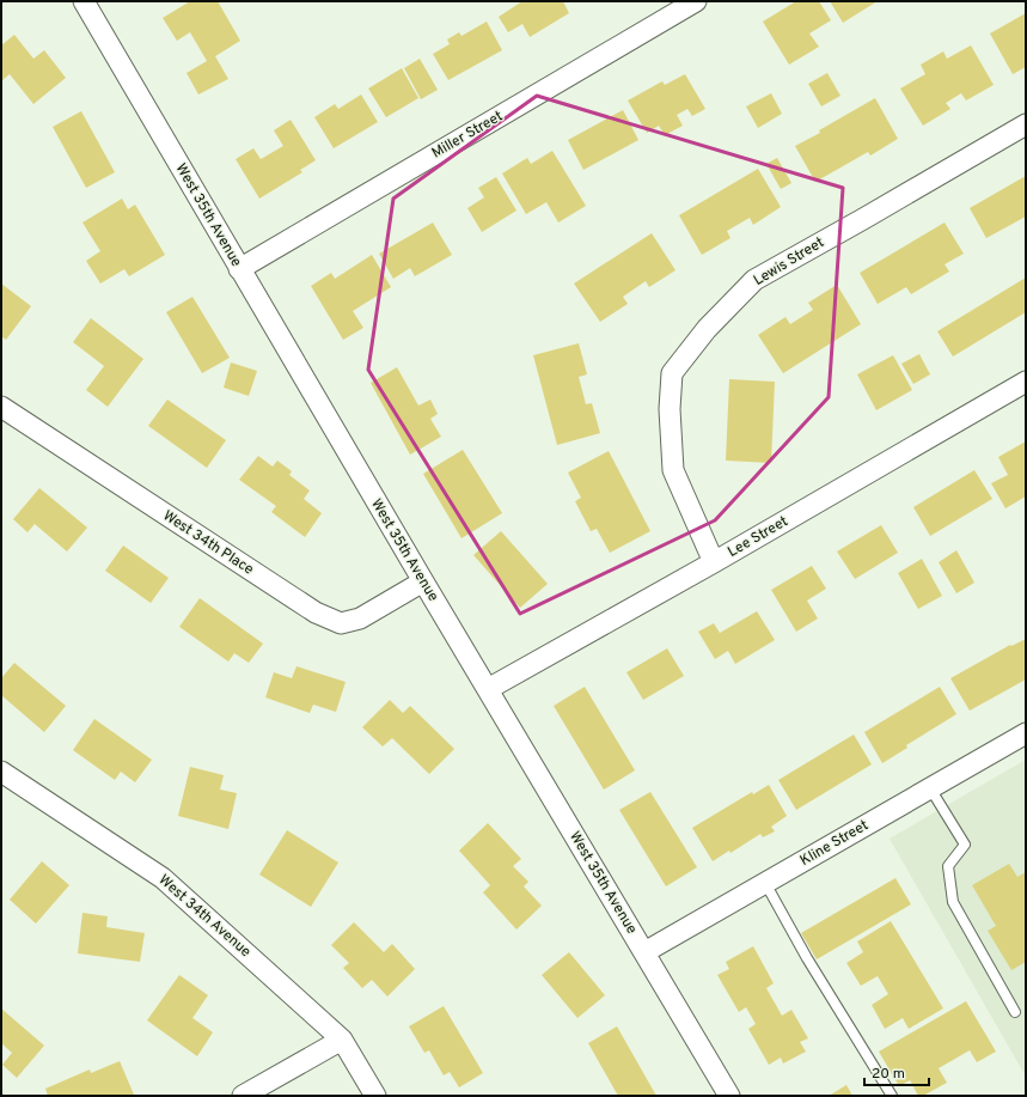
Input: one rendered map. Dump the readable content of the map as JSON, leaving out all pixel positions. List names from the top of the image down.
{
  "streets": {
    "street": [
      "Miller Street",
      "West 35th Avenue",
      "Lewis Street",
      "Lee Street",
      "West 34th Place",
      "Kline Street",
      "West 34th Avenue"
    ]
  },
  "crossings": [
    ["Miller Street", "West 35th Avenue"],
    ["West 35th Avenue", "Lee Street"],
    ["West 35th Avenue", "West 34th Place"],
    ["West 35th Avenue", "Kline Street"],
    ["Lewis Street", "Lee Street"]
  ],
  "scale_bar": "20 m"
}
